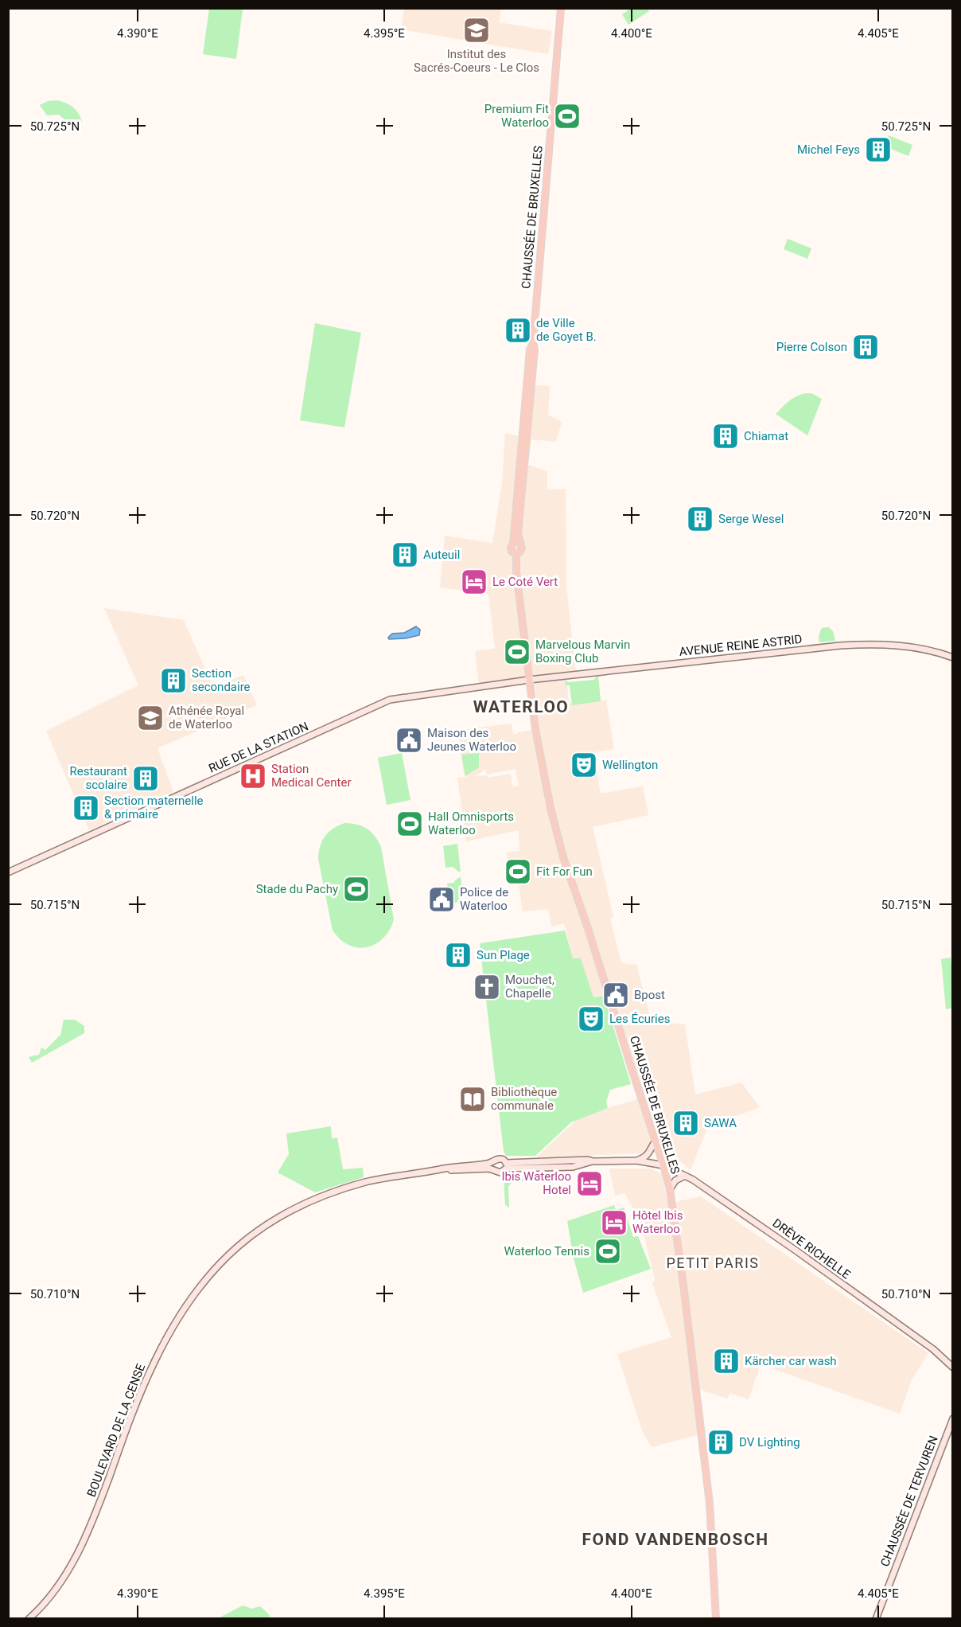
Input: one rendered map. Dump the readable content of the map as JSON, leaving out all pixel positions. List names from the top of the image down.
{
  "streets": {
    "main road": [
      "CHAUSSÉE DE BRUXELLES",
      "AVENUE REINE ASTRID",
      "RUE DE LA STATION",
      "DRÈVE RICHELLE",
      "BOULEVARD DE LA CENSE",
      "CHAUSSÉE DE TERVUREN"
    ]
  },
  "crossings": [
    ["CHAUSSÉE DE BRUXELLES", "AVENUE REINE ASTRID"],
    ["CHAUSSÉE DE BRUXELLES", "RUE DE LA STATION"],
    ["CHAUSSÉE DE BRUXELLES", "DRÈVE RICHELLE"],
    ["AVENUE REINE ASTRID", "RUE DE LA STATION"],
    ["DRÈVE RICHELLE", "BOULEVARD DE LA CENSE"]
  ],
  "districts": ["WATERLOO", "PETIT PARIS", "FOND VANDENBOSCH"],
  "places": {
    "school or university": ["Institut des Sacrés-Coeurs - Le Clos", "Athénée Royal de Waterloo"],
    "sports": [
      "Premium Fit Waterloo",
      "Marvelous Marvin Boxing Club",
      "Hall Omnisports Waterloo",
      "Fit For Fun",
      "Stade du Pachy",
      "Waterloo Tennis"
    ],
    "building": [
      "Michel Feys",
      "de Ville de Goyet B.",
      "Pierre Colson",
      "Chiamat",
      "Serge Wesel",
      "Auteuil",
      "Section secondaire",
      "Restaurant scolaire",
      "Section maternelle & primaire",
      "Sun Plage",
      "SAWA",
      "Kärcher car wash",
      "DV Lighting"
    ],
    "hotel": ["Le Coté Vert", "Ibis Waterloo Hotel", "Hôtel Ibis Waterloo"],
    "public building": ["Maison des Jeunes Waterloo", "Police de Waterloo", "Bpost"],
    "theatre": ["Wellington", "Les Écuries"],
    "hospital": ["Station Medical Center"],
    "church": ["Mouchet, Chapelle"],
    "library": ["Bibliothèque communale"]
  },
  "coordinates": [
    "4.390°E",
    "4.395°E",
    "4.400°E",
    "4.405°E",
    "50.725°N",
    "50.720°N",
    "50.715°N",
    "50.710°N"
  ]
}
